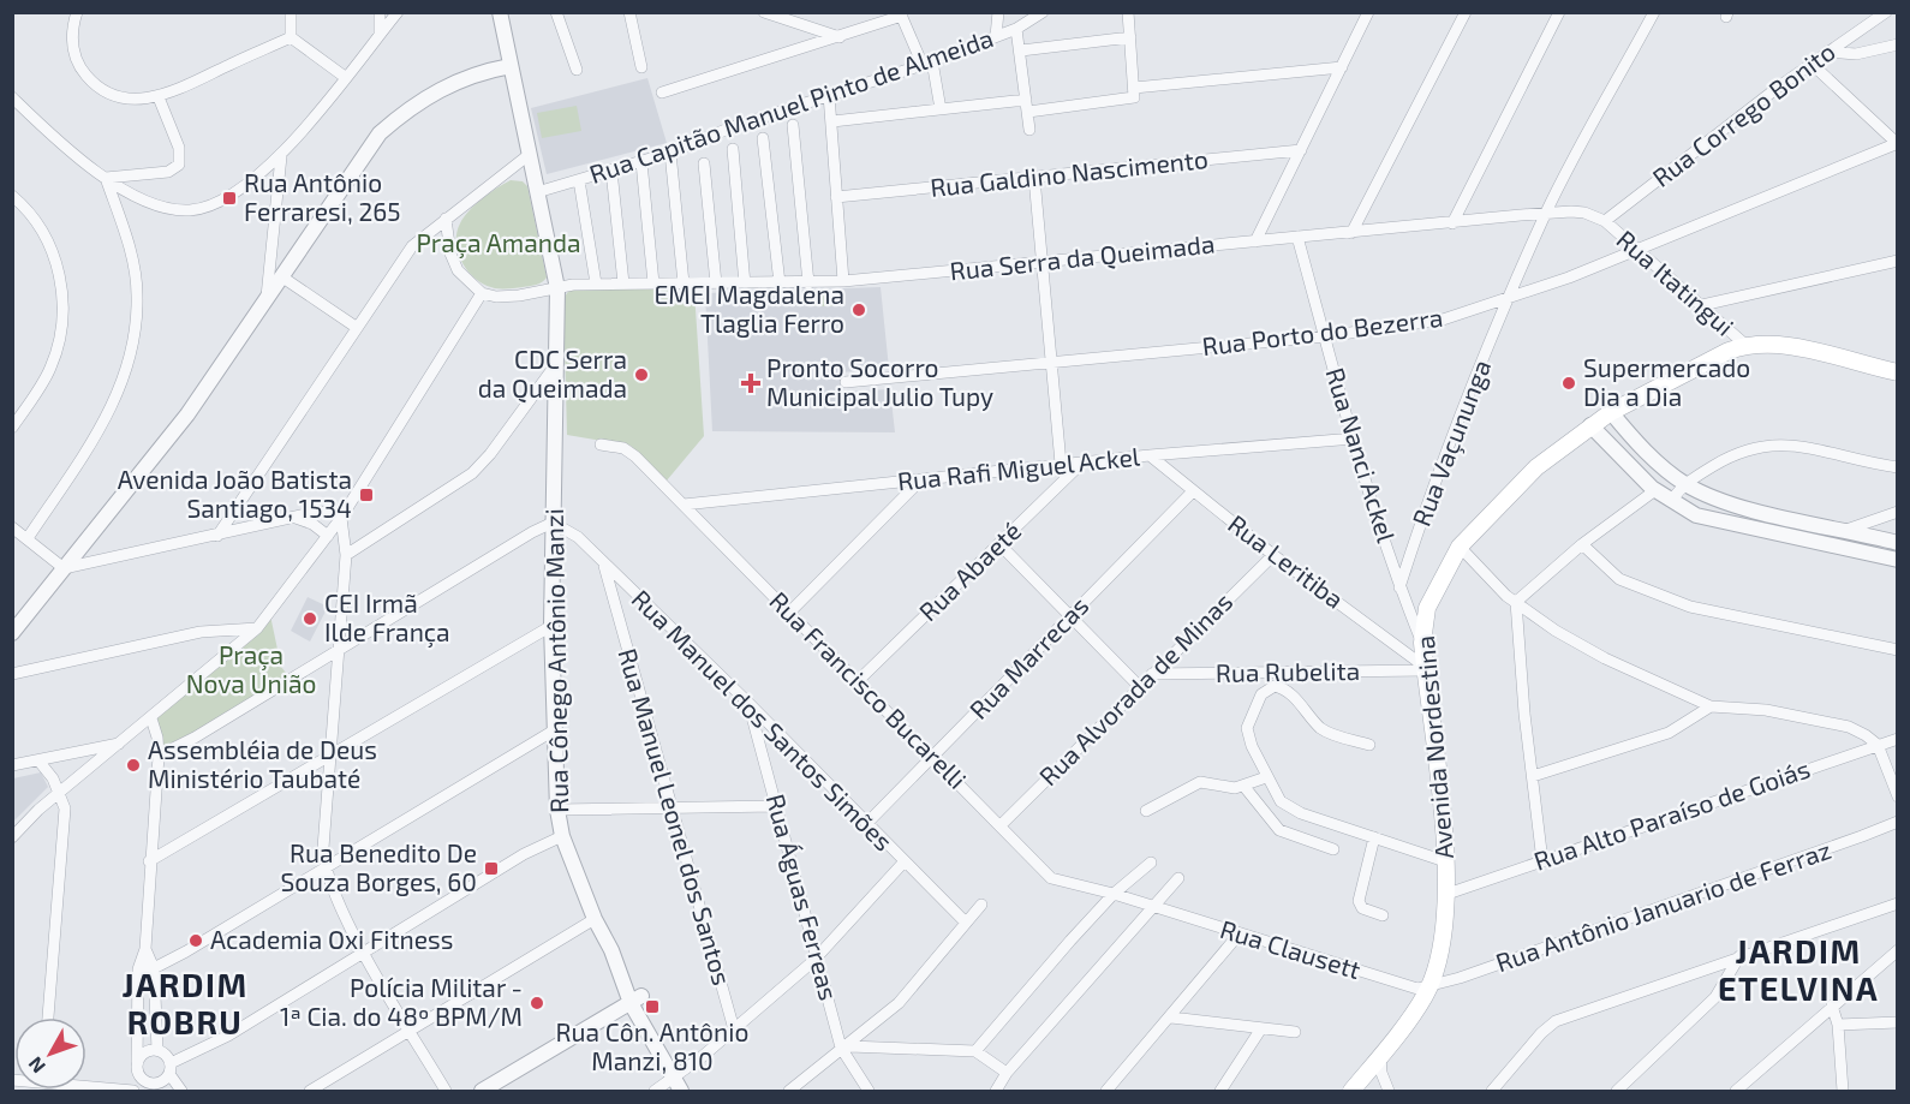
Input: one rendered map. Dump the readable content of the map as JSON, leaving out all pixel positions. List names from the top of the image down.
{
  "streets": {
    "main road": ["Avenida Nordestina"],
    "street": [
      "Rua Capitão Manuel Pinto de Almeida",
      "Rua Corrego Bonito",
      "Rua Galdino Nascimento",
      "Rua Serra da Queimada",
      "Rua Itatingui",
      "Rua Porto do Bezerra",
      "Rua Vaçununga",
      "Rua Nanci Ackel",
      "Rua Rafi Miguel Ackel",
      "Rua Leritiba",
      "Rua Abaeté",
      "Rua Marrecas",
      "Rua Cônego Antônio Manzi",
      "Rua Rubelita",
      "Rua Alvorada de Minas",
      "Rua Francisco Bucarelli",
      "Rua Manuel dos Santos Simões",
      "Rua Alto Paraíso de Goiás",
      "Rua Manuel Leonel dos Santos",
      "Rua Águas Ferreas",
      "Rua Antônio Januario de Ferraz",
      "Rua Clausett"
    ]
  },
  "crossings": [
    ["Rua Capitão Manuel Pinto de Almeida", "Rua Cônego Antônio Manzi"],
    ["Rua Corrego Bonito", "Rua Serra da Queimada"],
    ["Rua Corrego Bonito", "Rua Itatingui"],
    ["Rua Serra da Queimada", "Rua Itatingui"],
    ["Rua Serra da Queimada", "Rua Vaçununga"],
    ["Rua Serra da Queimada", "Rua Nanci Ackel"],
    ["Rua Serra da Queimada", "Rua Cônego Antônio Manzi"],
    ["Rua Itatingui", "Rua Porto do Bezerra"],
    ["Rua Itatingui", "Avenida Nordestina"],
    ["Rua Porto do Bezerra", "Rua Vaçununga"],
    ["Rua Porto do Bezerra", "Rua Nanci Ackel"],
    ["Rua Vaçununga", "Rua Nanci Ackel"],
    ["Rua Nanci Ackel", "Rua Rafi Miguel Ackel"],
    ["Rua Nanci Ackel", "Avenida Nordestina"],
    ["Rua Rafi Miguel Ackel", "Rua Leritiba"],
    ["Rua Rafi Miguel Ackel", "Rua Abaeté"],
    ["Rua Rafi Miguel Ackel", "Rua Francisco Bucarelli"],
    ["Rua Leritiba", "Rua Marrecas"],
    ["Rua Leritiba", "Rua Rubelita"],
    ["Rua Leritiba", "Rua Alvorada de Minas"],
    ["Rua Leritiba", "Avenida Nordestina"],
    ["Rua Abaeté", "Rua Francisco Bucarelli"],
    ["Rua Marrecas", "Rua Francisco Bucarelli"],
    ["Rua Marrecas", "Rua Manuel dos Santos Simões"],
    ["Rua Cônego Antônio Manzi", "Rua Manuel dos Santos Simões"],
    ["Rua Rubelita", "Rua Alvorada de Minas"],
    ["Rua Rubelita", "Avenida Nordestina"],
    ["Rua Alvorada de Minas", "Rua Francisco Bucarelli"],
    ["Rua Francisco Bucarelli", "Rua Clausett"],
    ["Rua Manuel dos Santos Simões", "Rua Manuel Leonel dos Santos"],
    ["Rua Manuel dos Santos Simões", "Rua Águas Ferreas"],
    ["Avenida Nordestina", "Rua Alto Paraíso de Goiás"],
    ["Avenida Nordestina", "Rua Antônio Januario de Ferraz"],
    ["Avenida Nordestina", "Rua Clausett"],
    ["Rua Antônio Januario de Ferraz", "Rua Clausett"]
  ],
  "districts": ["JARDIM ETELVINA", "JARDIM ROBRU"],
  "parks": ["Praça Amanda", "Praça Nova União"],
  "places": {
    "transit": [
      "Rua Antônio Ferraresi, 265",
      "Avenida João Batista Santiago, 1534",
      "Rua Benedito De Souza Borges, 60",
      "Rua Côn. Antônio Manzi, 810"
    ],
    "other": [
      "EMEI Magdalena Tlaglia Ferro",
      "CDC Serra da Queimada",
      "Supermercado Dia a Dia",
      "CEI Irmã Ilde França",
      "Assembléia de Deus Ministério Taubaté",
      "Academia Oxi Fitness",
      "Polícia Militar - 1ª Cia. do 48º BPM/M"
    ],
    "health": ["Pronto Socorro Municipal Julio Tupy"]
  },
  "north": "bottom left"
}
